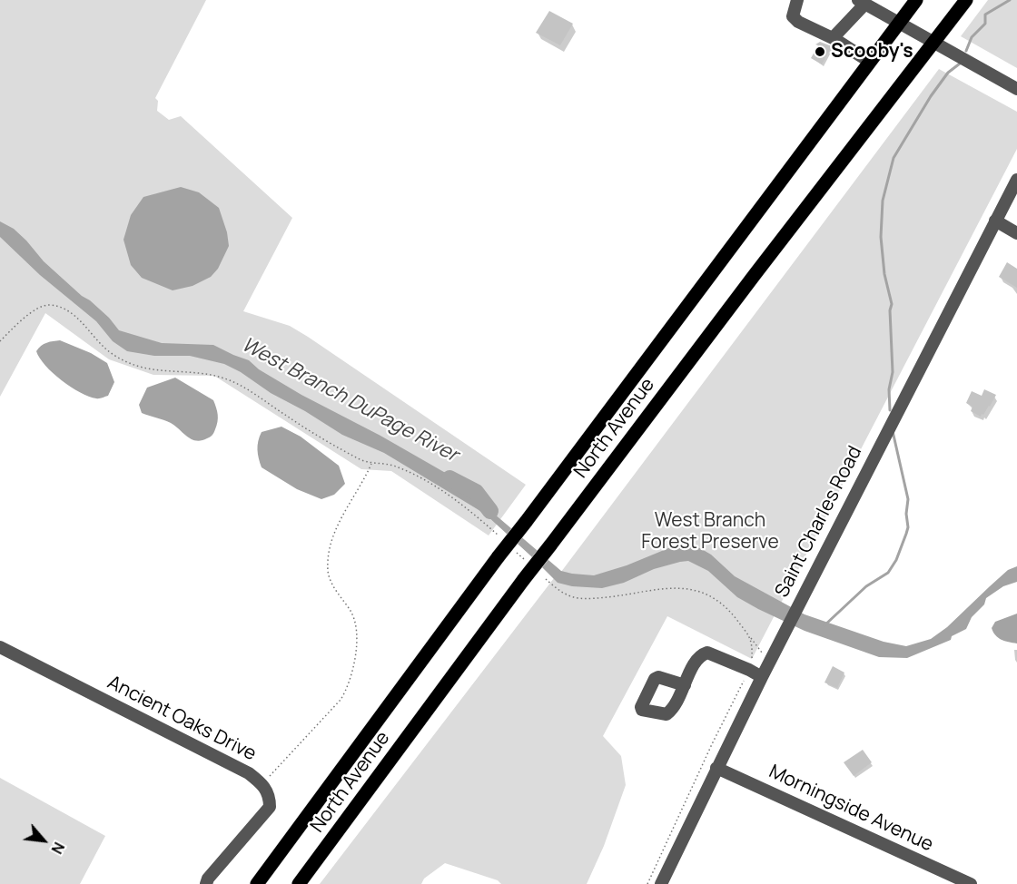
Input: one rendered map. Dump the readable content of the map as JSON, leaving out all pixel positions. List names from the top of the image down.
{
  "streets": {
    "main road": ["North Avenue"],
    "street": ["Saint Charles Road", "Ancient Oaks Drive", "Morningside Avenue"]
  },
  "crossings": [
    ["Saint Charles Road", "Morningside Avenue"]
  ],
  "water": ["West Branch DuPage River"],
  "parks": ["West Branch Forest Preserve"],
  "places": ["Scooby's"],
  "north": "bottom right"
}
